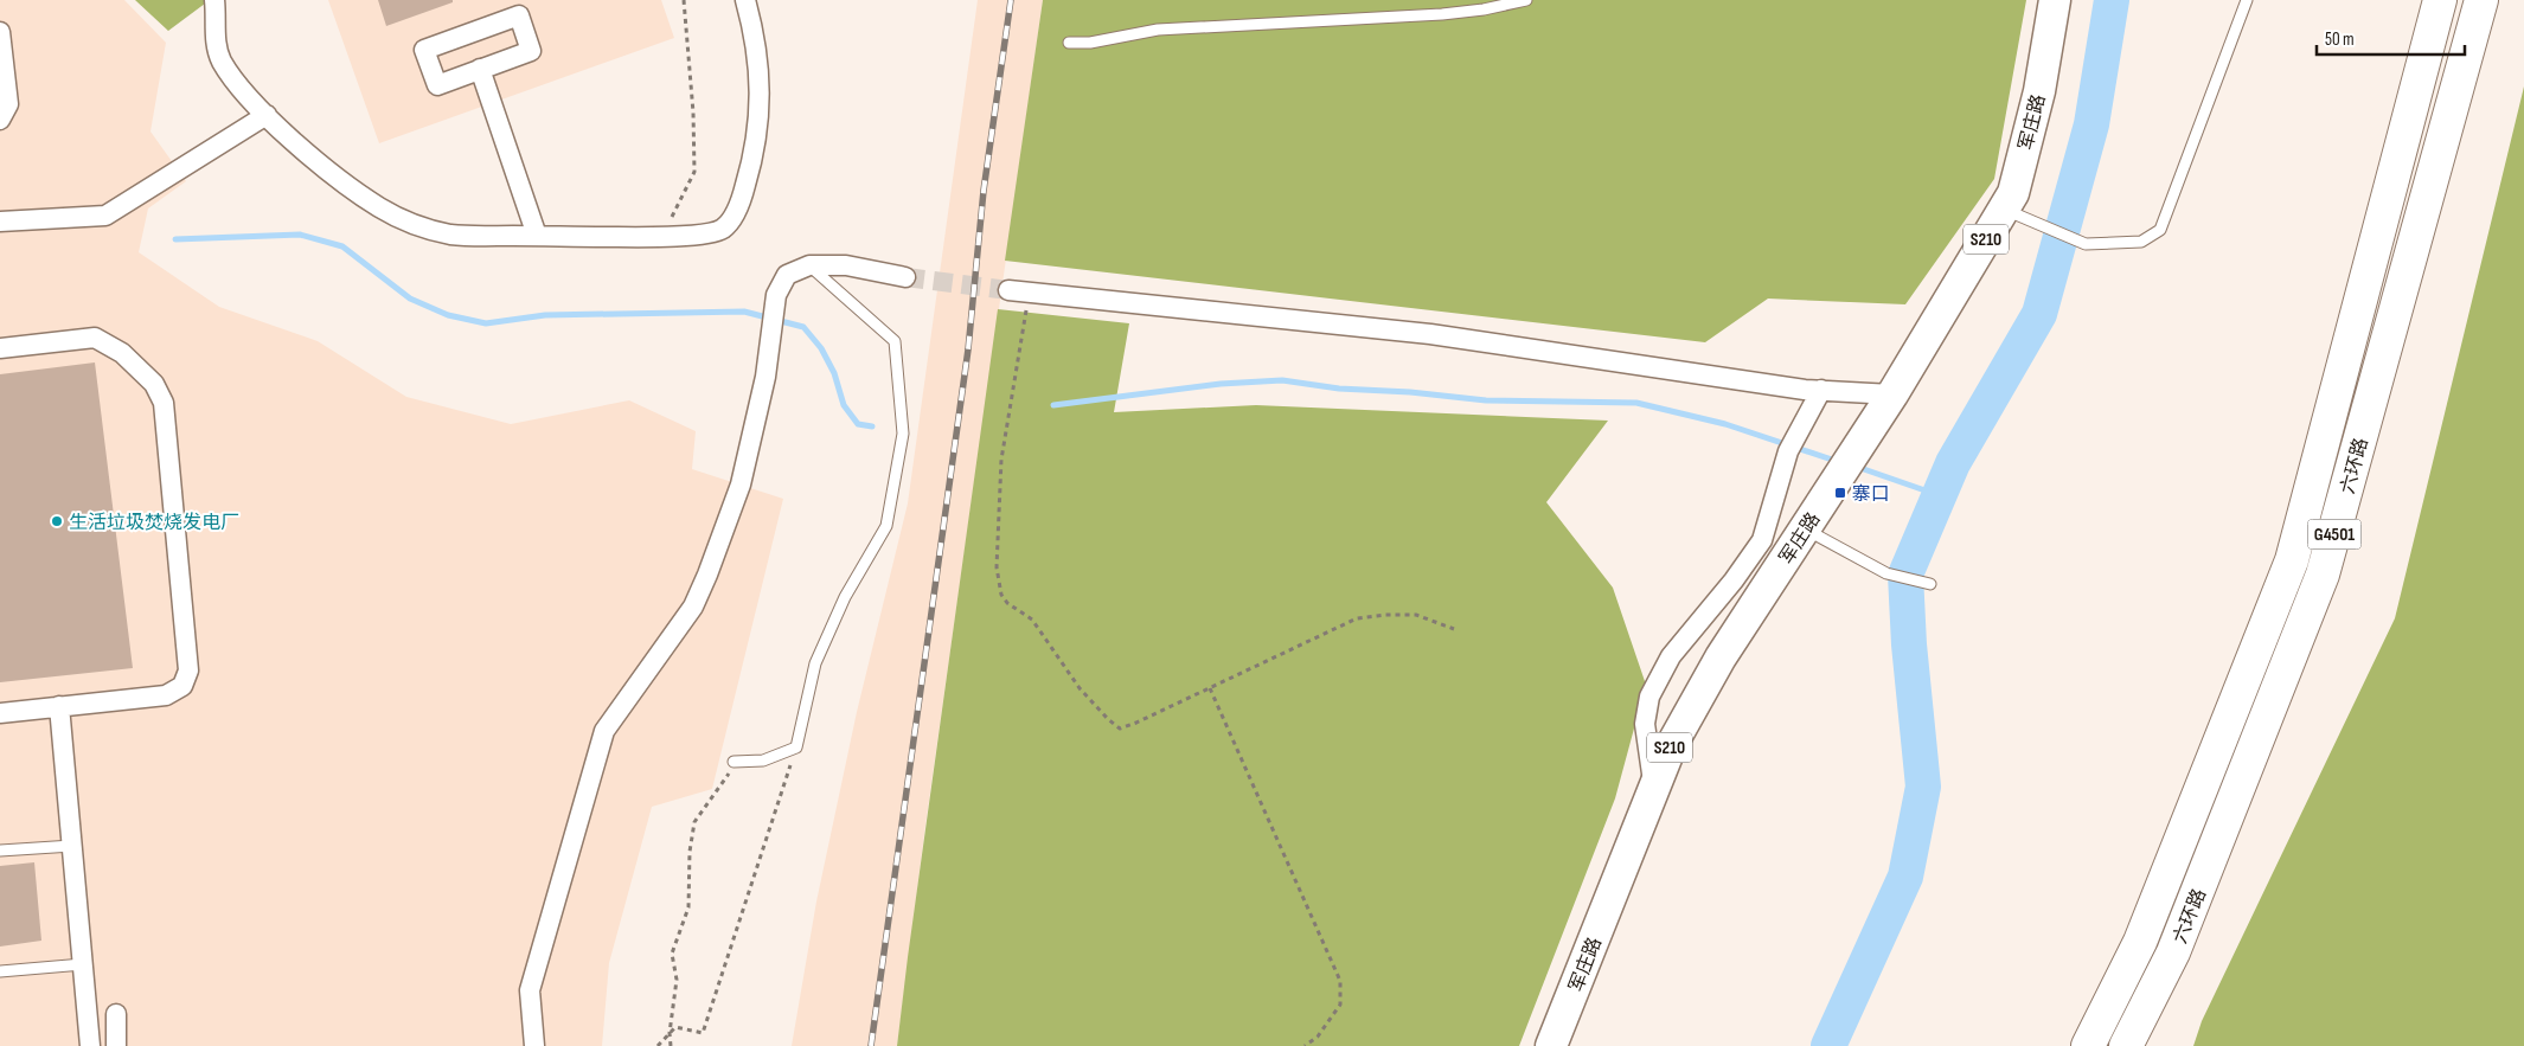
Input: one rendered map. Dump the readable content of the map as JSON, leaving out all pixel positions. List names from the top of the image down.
{
  "streets": {
    "highway": ["六环路", "G4501"],
    "main road": ["军庄路", "S210"]
  },
  "places": {
    "transit": ["寨口"],
    "other": ["生活垃圾焚烧发电厂"]
  },
  "scale_bar": "50 m"
}
